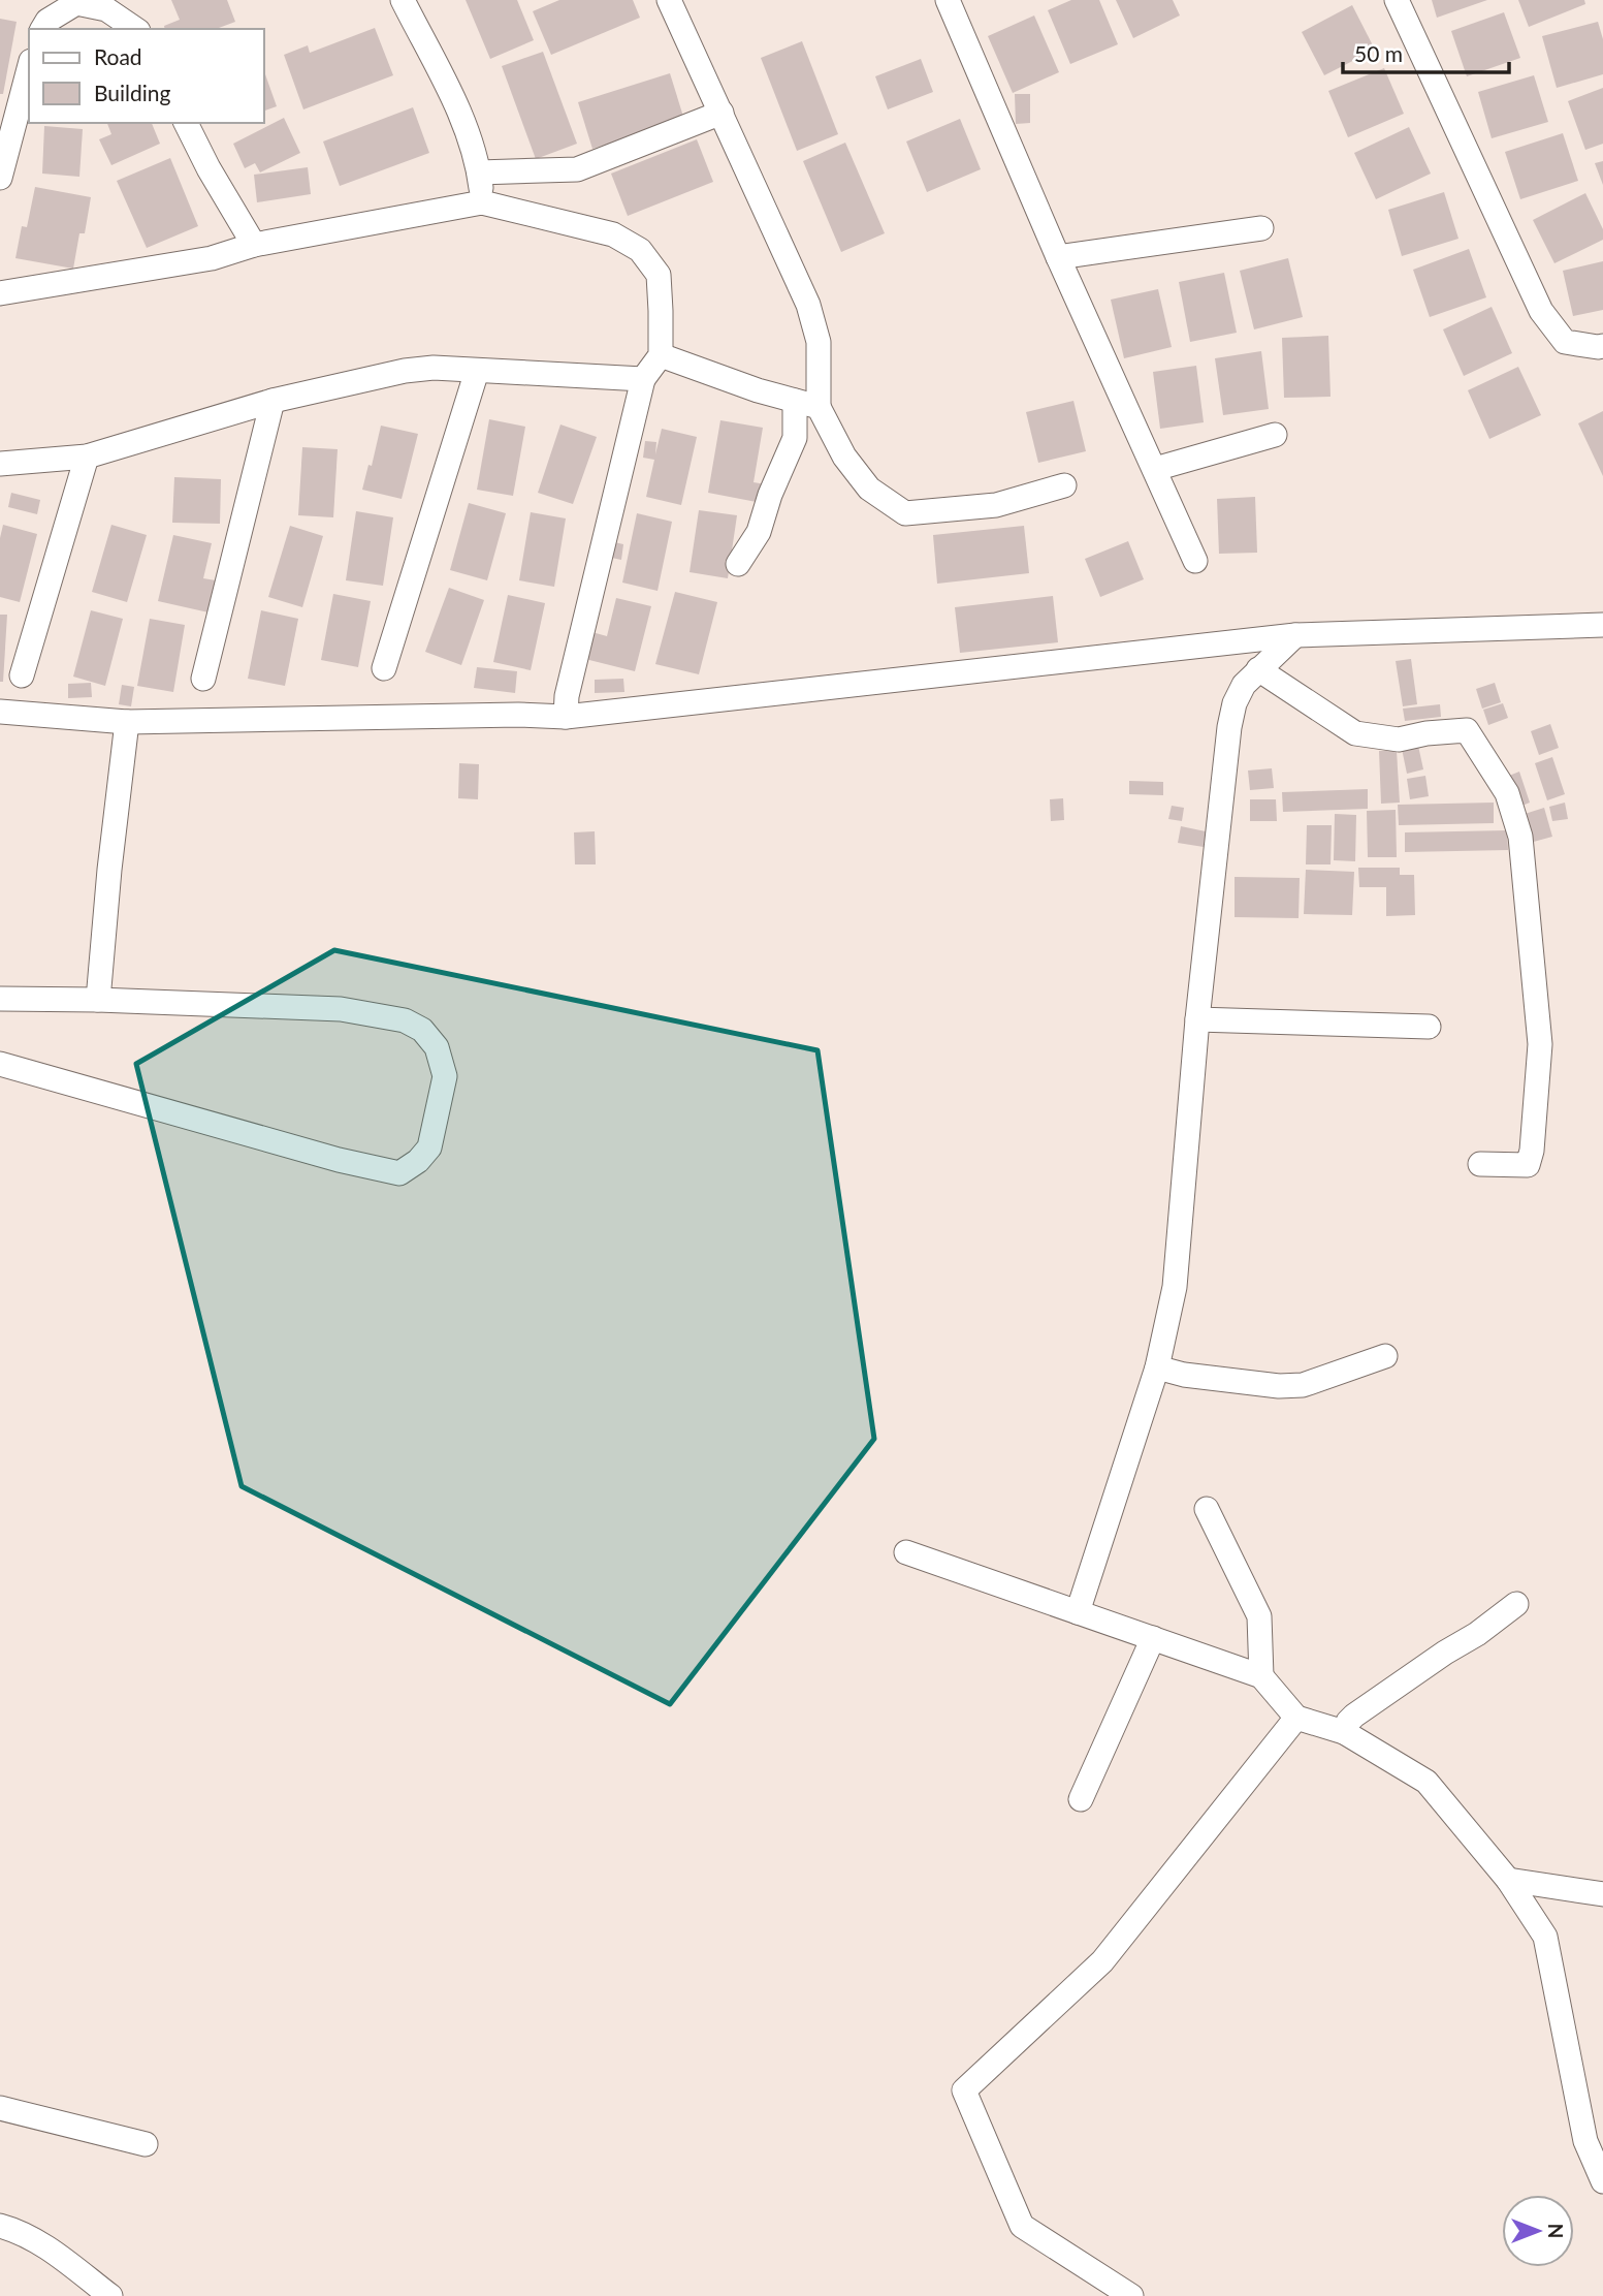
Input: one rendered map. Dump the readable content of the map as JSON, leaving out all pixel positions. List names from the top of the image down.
{
  "legend": ["Road", "Building"],
  "scale_bar": "50 m",
  "north": "right"
}
